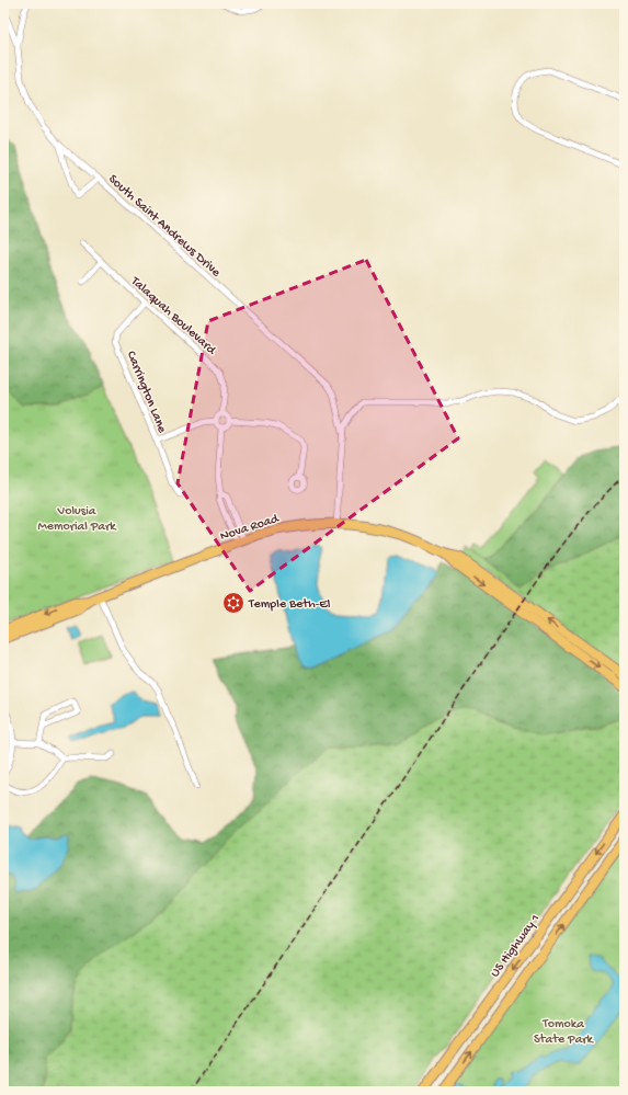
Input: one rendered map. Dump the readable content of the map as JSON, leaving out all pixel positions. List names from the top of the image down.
{
  "streets": {
    "main road": ["Nova Road", "US Highway 1"],
    "street": ["South Saint Andrews Drive", "Talaquah Boulevard", "Carrington Lane"]
  },
  "crossings": [
    ["Talaquah Boulevard", "Carrington Lane"]
  ],
  "parks": ["Volusia Memorial Park", "Tomoka State Park"],
  "places": {
    "synagogue": ["Temple Beth-El"]
  }
}
